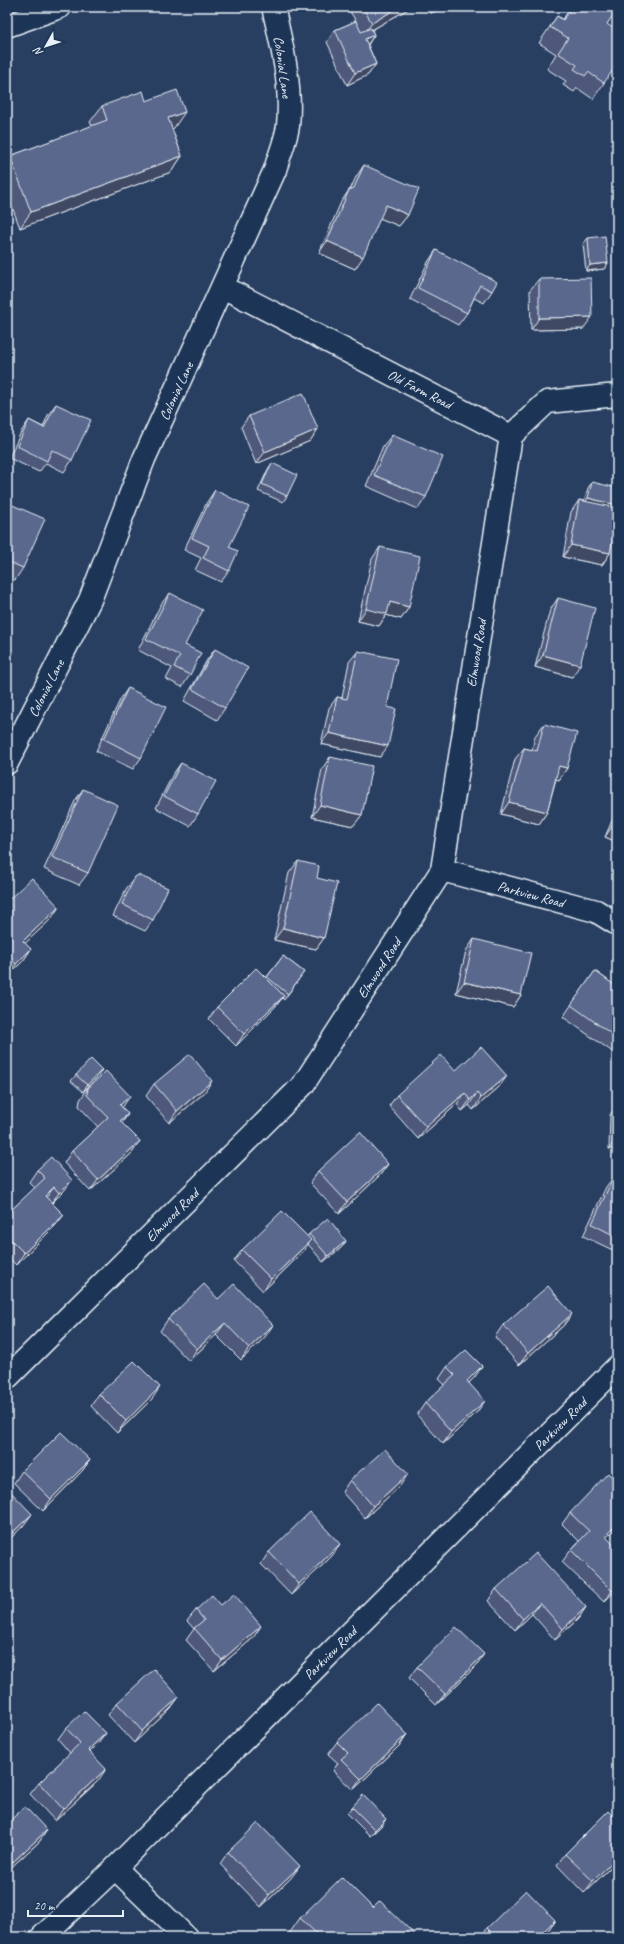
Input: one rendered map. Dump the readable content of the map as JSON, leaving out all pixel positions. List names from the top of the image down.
{
  "streets": {
    "street": [
      "Colonial Lane",
      "Old Farm Road",
      "Elmwood Road",
      "Parkview Road"
    ]
  },
  "crossings": [
    ["Colonial Lane", "Old Farm Road"],
    ["Old Farm Road", "Elmwood Road"],
    ["Elmwood Road", "Parkview Road"]
  ],
  "scale_bar": "20 m",
  "north": "bottom left"
}
